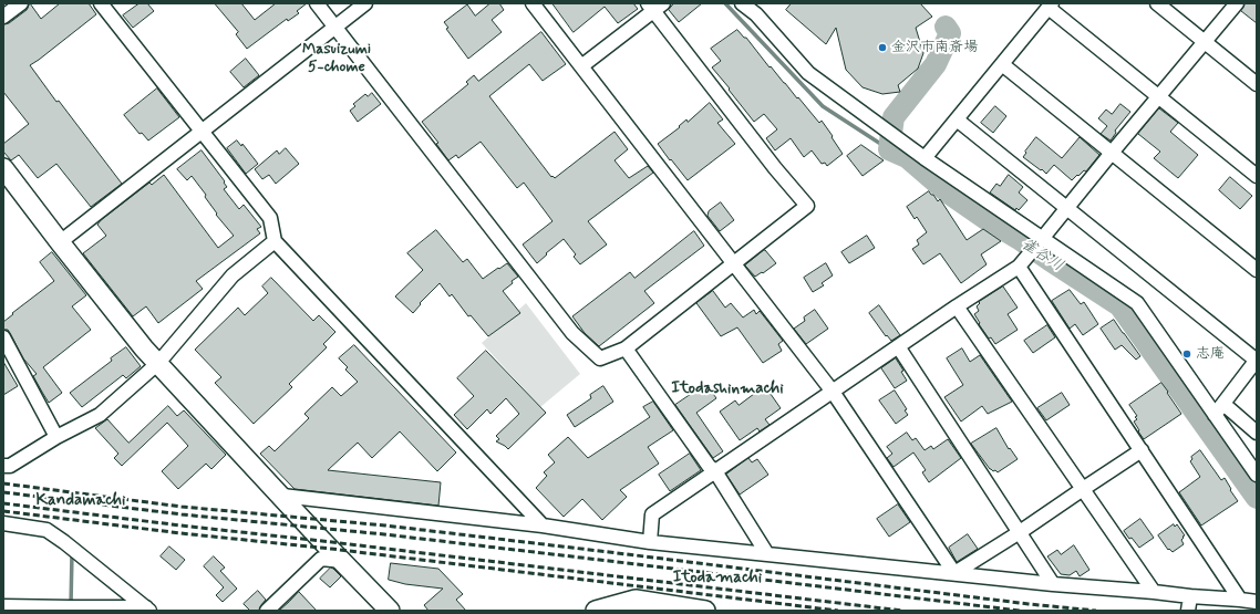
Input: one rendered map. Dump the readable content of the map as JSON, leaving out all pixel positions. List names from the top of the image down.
{
  "districts": [
    "Masuizumi 5-chome",
    "Itodashinmachi",
    "Kandamachi",
    "Itodamachi"
  ],
  "water": ["雀谷川"],
  "places": ["金沢市南斎場", "志庵"]
}
